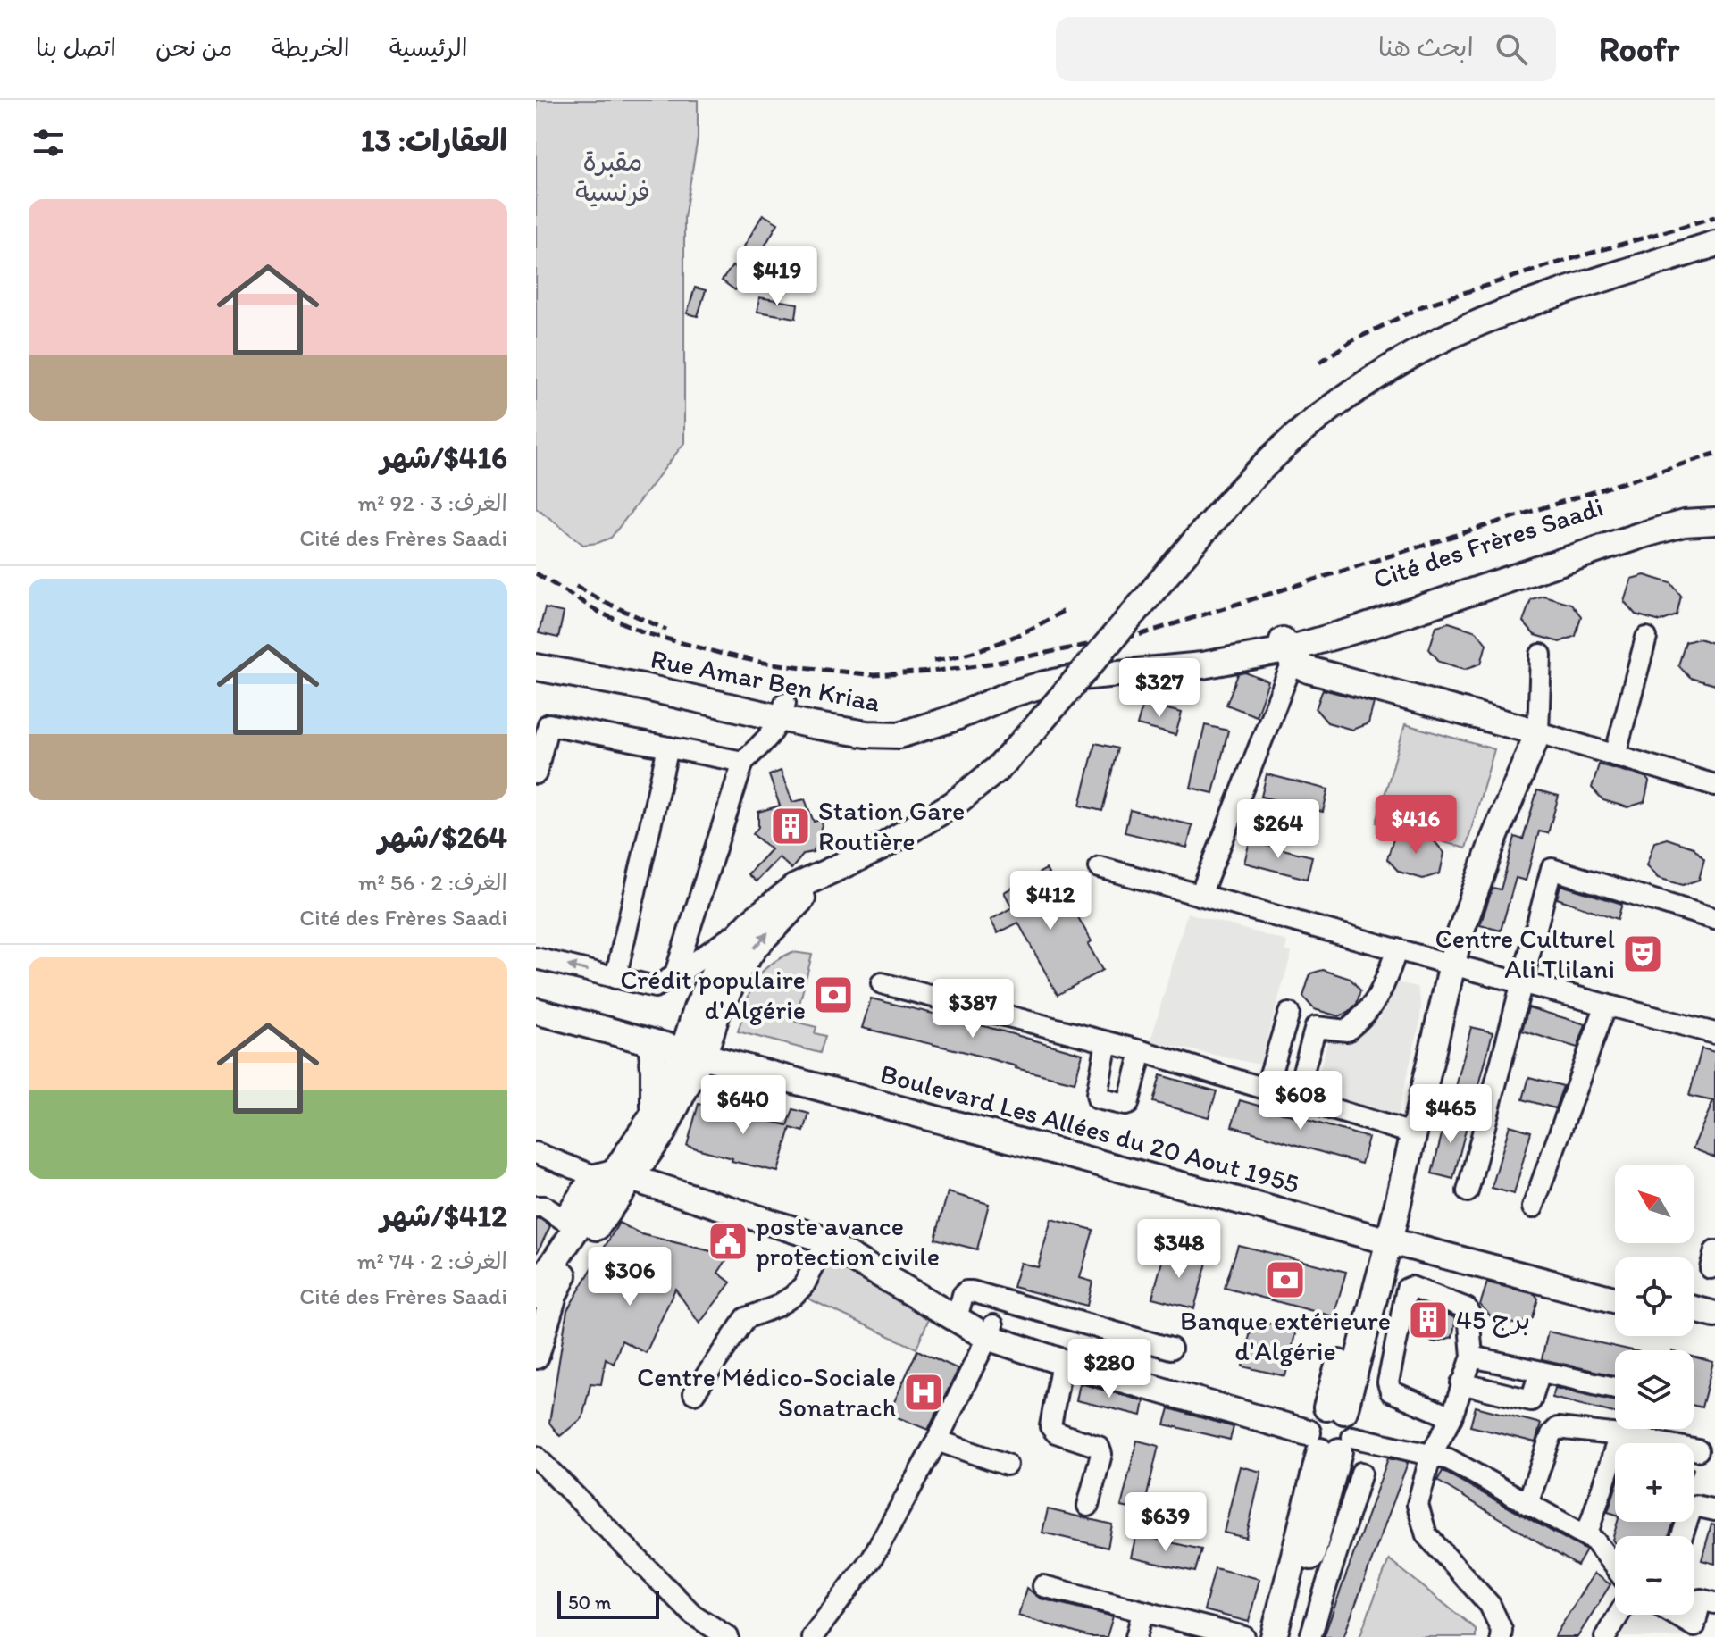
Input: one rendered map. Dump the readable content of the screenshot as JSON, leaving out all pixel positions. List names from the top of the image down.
{
  "streets": {
    "main road": ["Cité des Frères Saadi", "Rue Amar Ben Kriaa", "Boulevard Les Allées du 20 Aout 1955"]
  },
  "crossings": [
    ["Cité des Frères Saadi", "Rue Amar Ben Kriaa"]
  ],
  "parks": ["مقبرة فرنسية"],
  "places": {
    "building": ["Station Gare Routière", "برج 45"],
    "theatre": ["Centre Culturel Ali Tlilani"],
    "bank": ["Crédit populaire d'Algérie", "Banque extérieure d'Algérie"],
    "public building": ["poste avance protection civile"],
    "hospital": ["Centre Médico-Sociale Sonatrach"]
  },
  "scale_bar": "50 m",
  "north": "top left",
  "page": {
    "header": "Roofr",
    "search": "ابحث هنا",
    "nav": [
      "الرئيسية",
      "الخريطة",
      "من نحن",
      "اتصل بنا"
    ],
    "heading": "العقارات: 13",
    "list": [
      {
        "name": "$416/شهر",
        "note": "الغرف: 3 · 92 m² · Cité des Frères Saadi"
      },
      {
        "name": "$264/شهر",
        "note": "الغرف: 2 · 56 m² · Cité des Frères Saadi"
      },
      {
        "name": "$412/شهر",
        "note": "الغرف: 2 · 74 m² · Cité des Frères Saadi"
      }
    ],
    "price": [
      "$419",
      "$327",
      "$416",
      "$264",
      "$412",
      "$387",
      "$608",
      "$640",
      "$465",
      "$348",
      "$306",
      "$280",
      "$639"
    ],
    "map_buttons": ["+", "−"],
    "scale": "50 m"
  }
}
